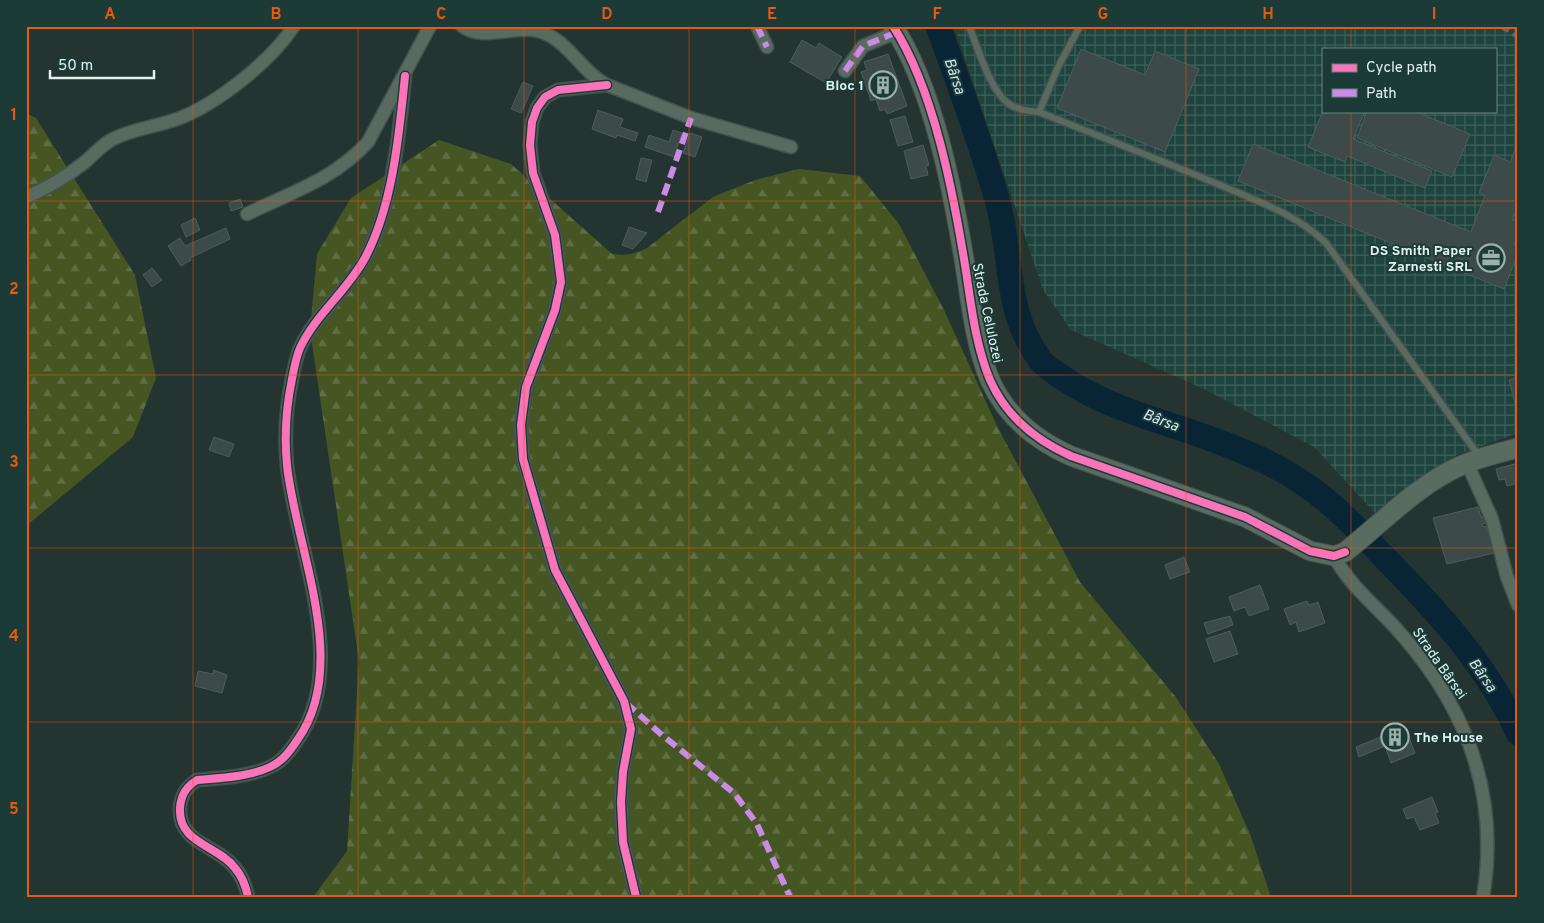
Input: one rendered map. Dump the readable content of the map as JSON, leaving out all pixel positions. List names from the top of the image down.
{
  "streets": {
    "street": ["Strada Celulozei", "Strada Bârsei"]
  },
  "crossings": [
    ["Strada Celulozei", "Strada Bârsei"]
  ],
  "water": ["Bârsa"],
  "places": {
    "building": ["Bloc 1", "The House"],
    "office": ["DS Smith Paper Zarnesti SRL"]
  },
  "legend": ["Cycle path", "Path"],
  "scale_bar": "50 m",
  "grid": {
    "columns": [
      "A",
      "B",
      "C",
      "D",
      "E",
      "F",
      "G",
      "H",
      "I"
    ],
    "rows": [
      "1",
      "2",
      "3",
      "4",
      "5"
    ]
  }
}
